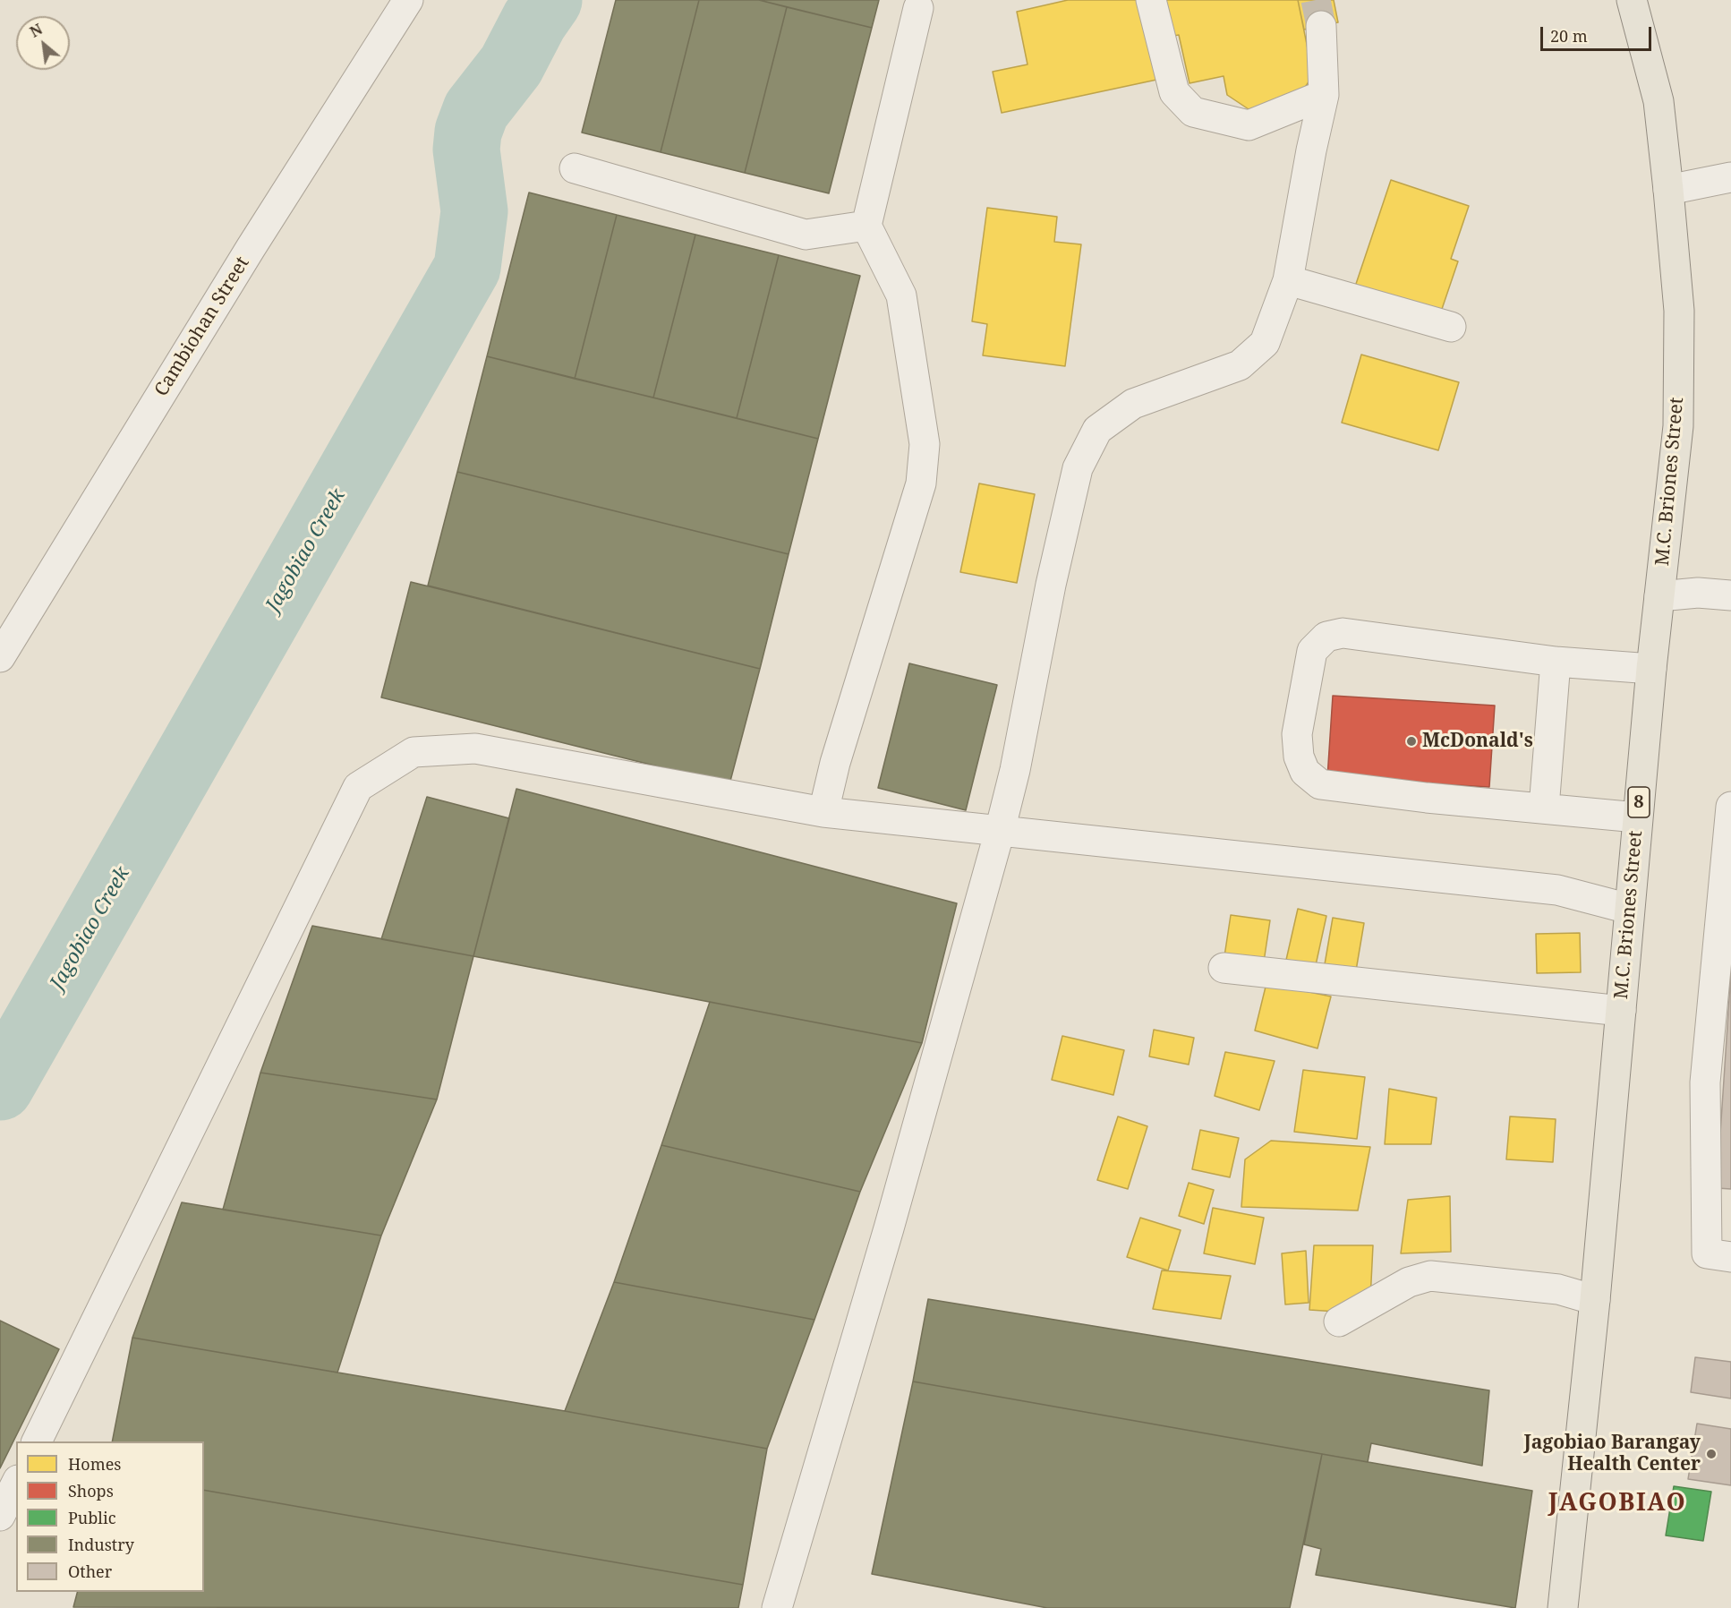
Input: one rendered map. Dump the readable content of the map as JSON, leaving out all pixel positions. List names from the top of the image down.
{
  "streets": {
    "main road": ["M.C. Briones Street", "8"],
    "street": ["Cambiohan Street"]
  },
  "districts": ["JAGOBIAO"],
  "water": ["Jagobiao Creek"],
  "places": ["McDonald's", "Jagobiao Barangay Health Center"],
  "legend": [
    "Homes",
    "Shops",
    "Public",
    "Industry",
    "Other"
  ],
  "scale_bar": "20 m",
  "north": "top left"
}
